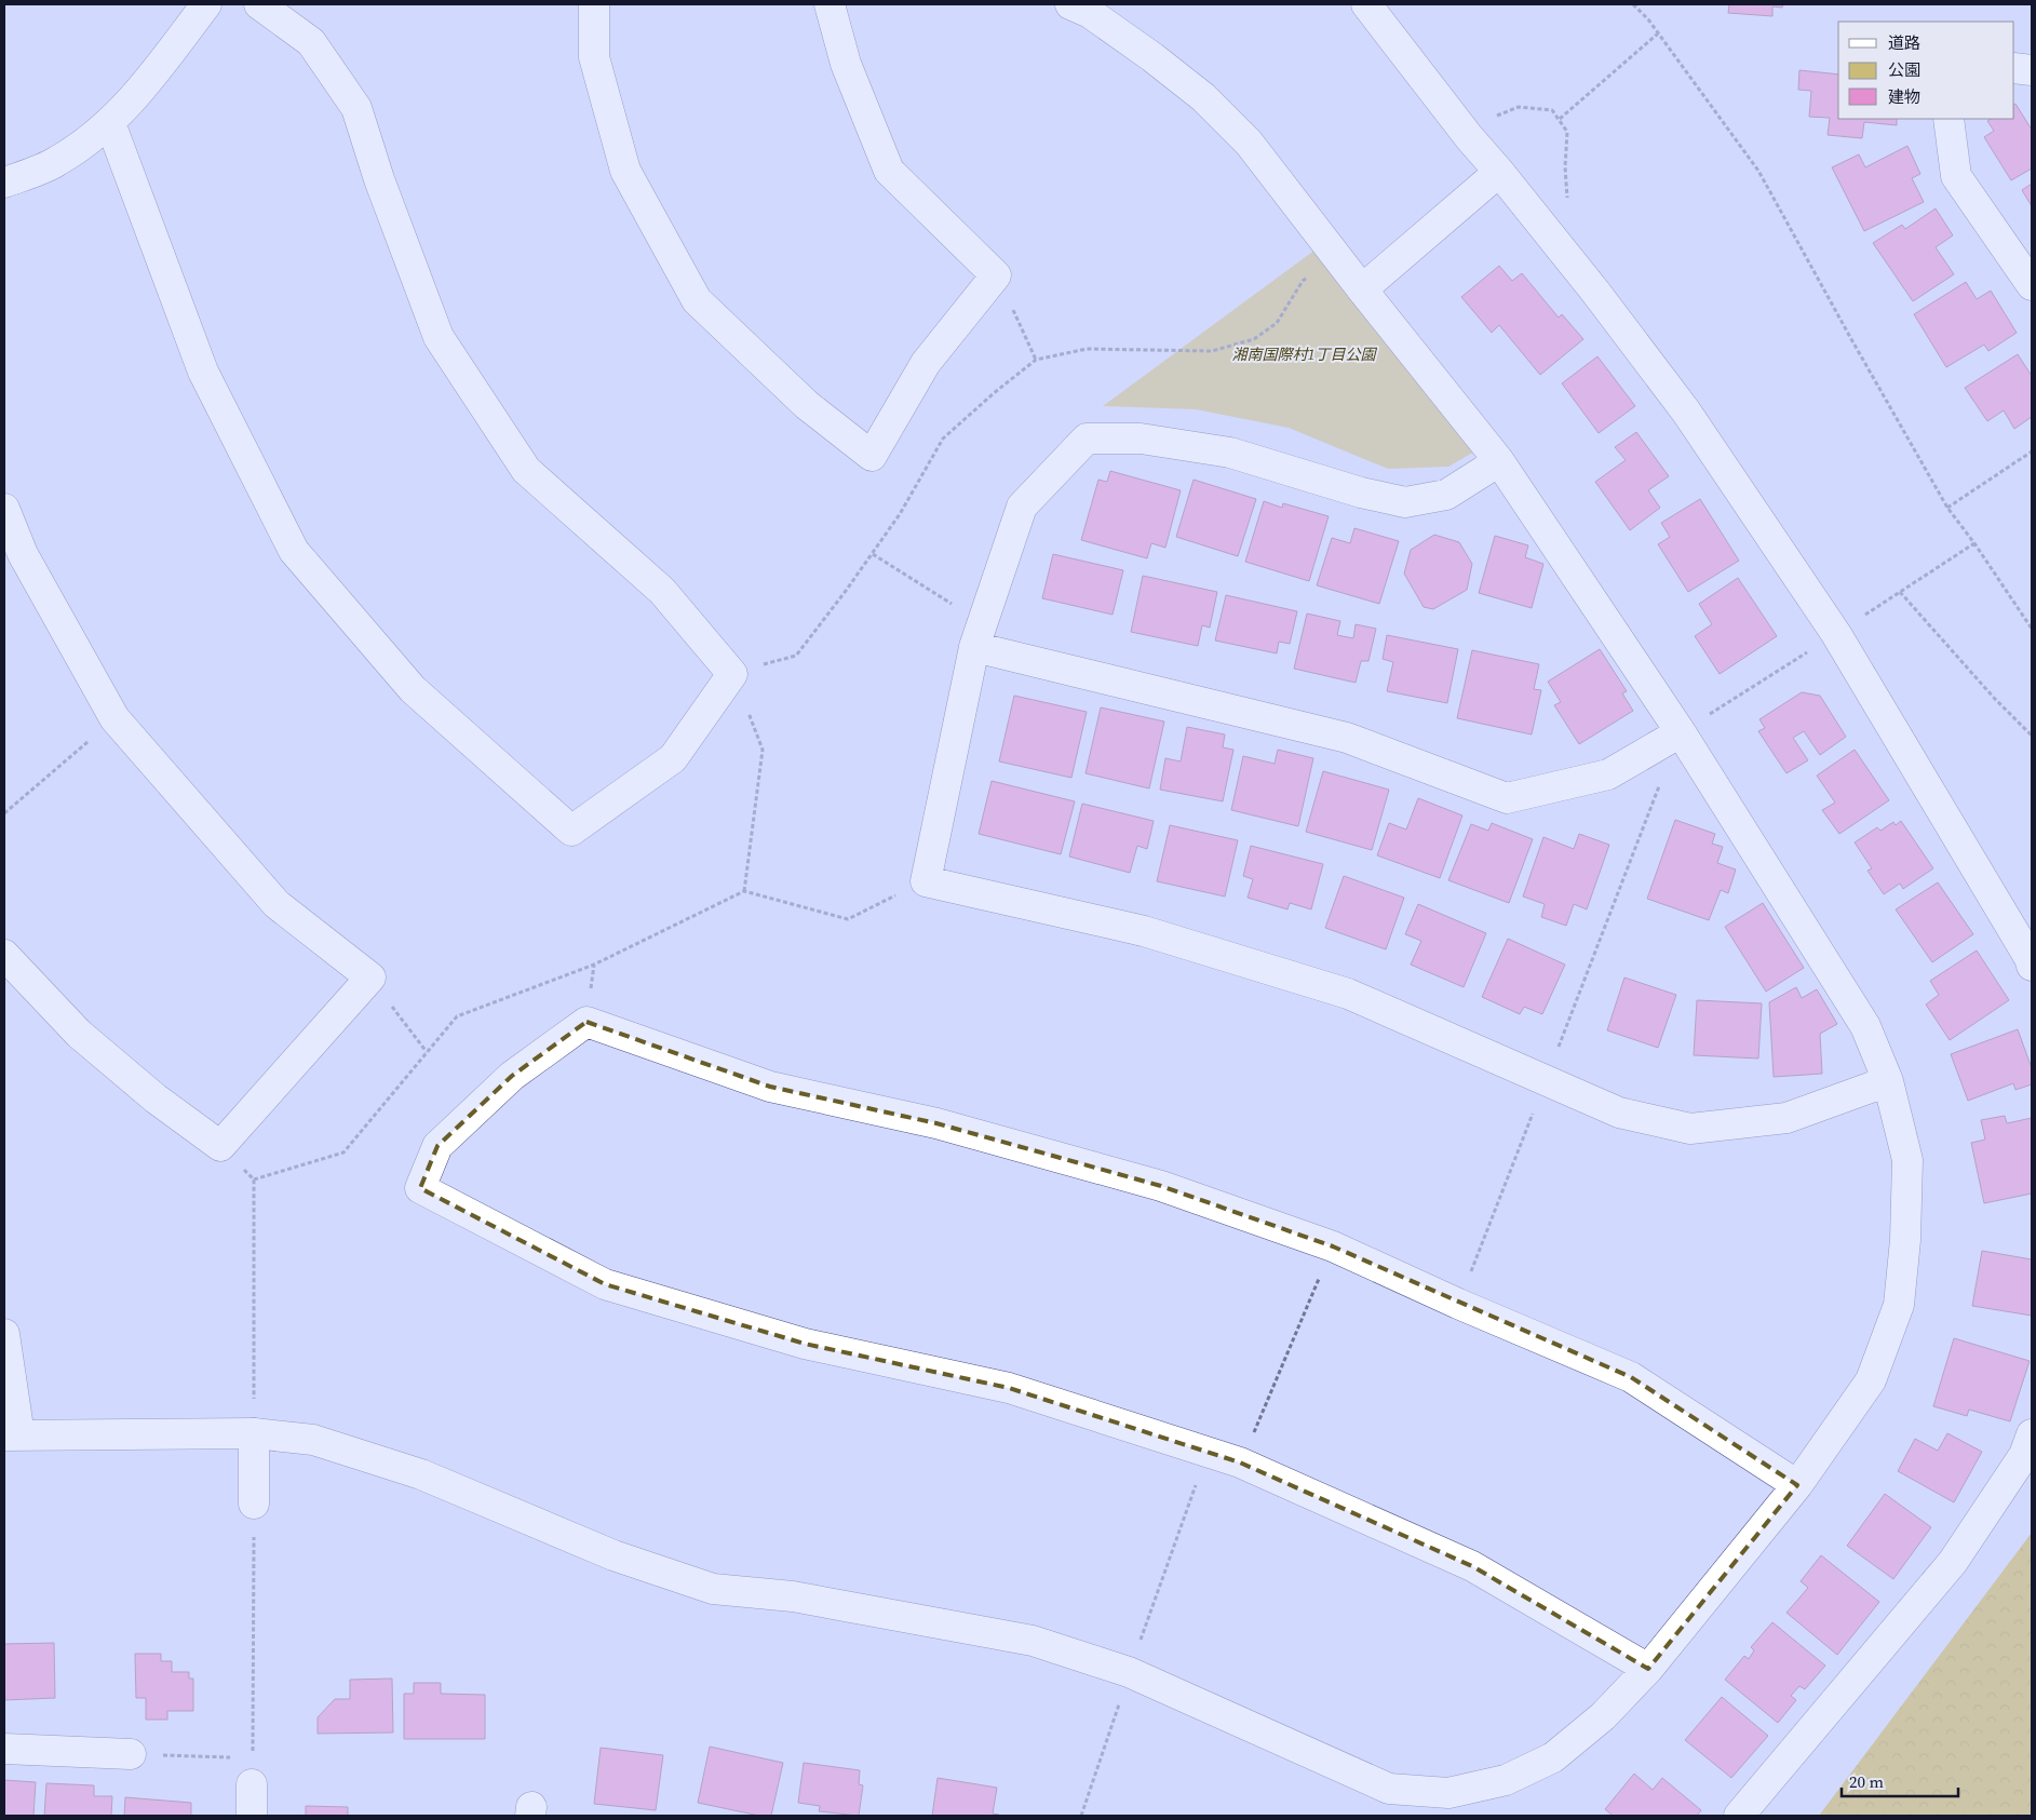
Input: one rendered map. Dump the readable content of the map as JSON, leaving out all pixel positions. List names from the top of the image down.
{
  "parks": ["湘南国際村1丁目公園"],
  "legend": ["道路", "公園", "建物"],
  "scale_bar": "20 m"
}
